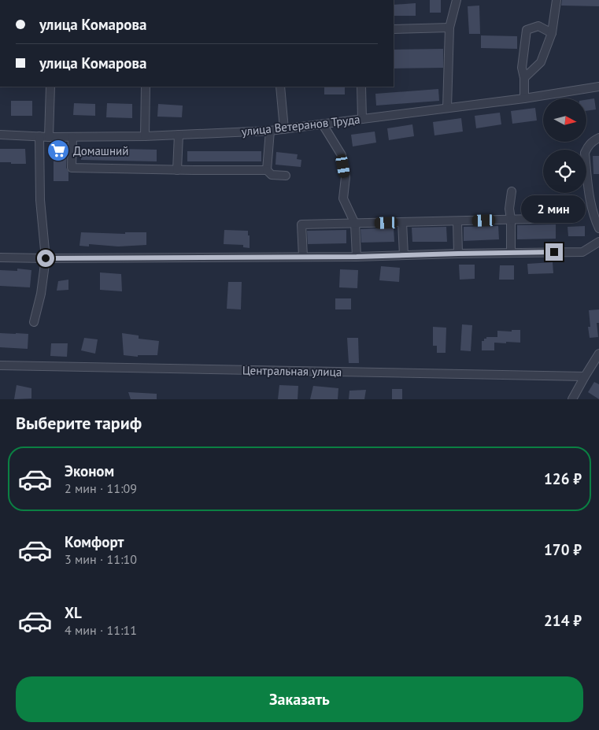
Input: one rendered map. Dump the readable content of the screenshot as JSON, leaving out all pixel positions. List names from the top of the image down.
{
  "streets": {
    "street": ["улица Ветеранов Труда", "Центральная улица"]
  },
  "places": {
    "supermarket": ["Домашний"]
  },
  "north": "right",
  "page": {
    "banner": ["улица Комарова", "улица Комарова"],
    "bubble": "2 мин",
    "heading": "Выберите тариф",
    "list": [
      {
        "name": "Эконом",
        "note": "2 мин · 11:09",
        "value": "126 ₽"
      },
      {
        "name": "Комфорт",
        "note": "3 мин · 11:10",
        "value": "170 ₽"
      },
      {
        "name": "XL",
        "note": "4 мин · 11:11",
        "value": "214 ₽"
      }
    ],
    "buttons": "Заказать"
  }
}
